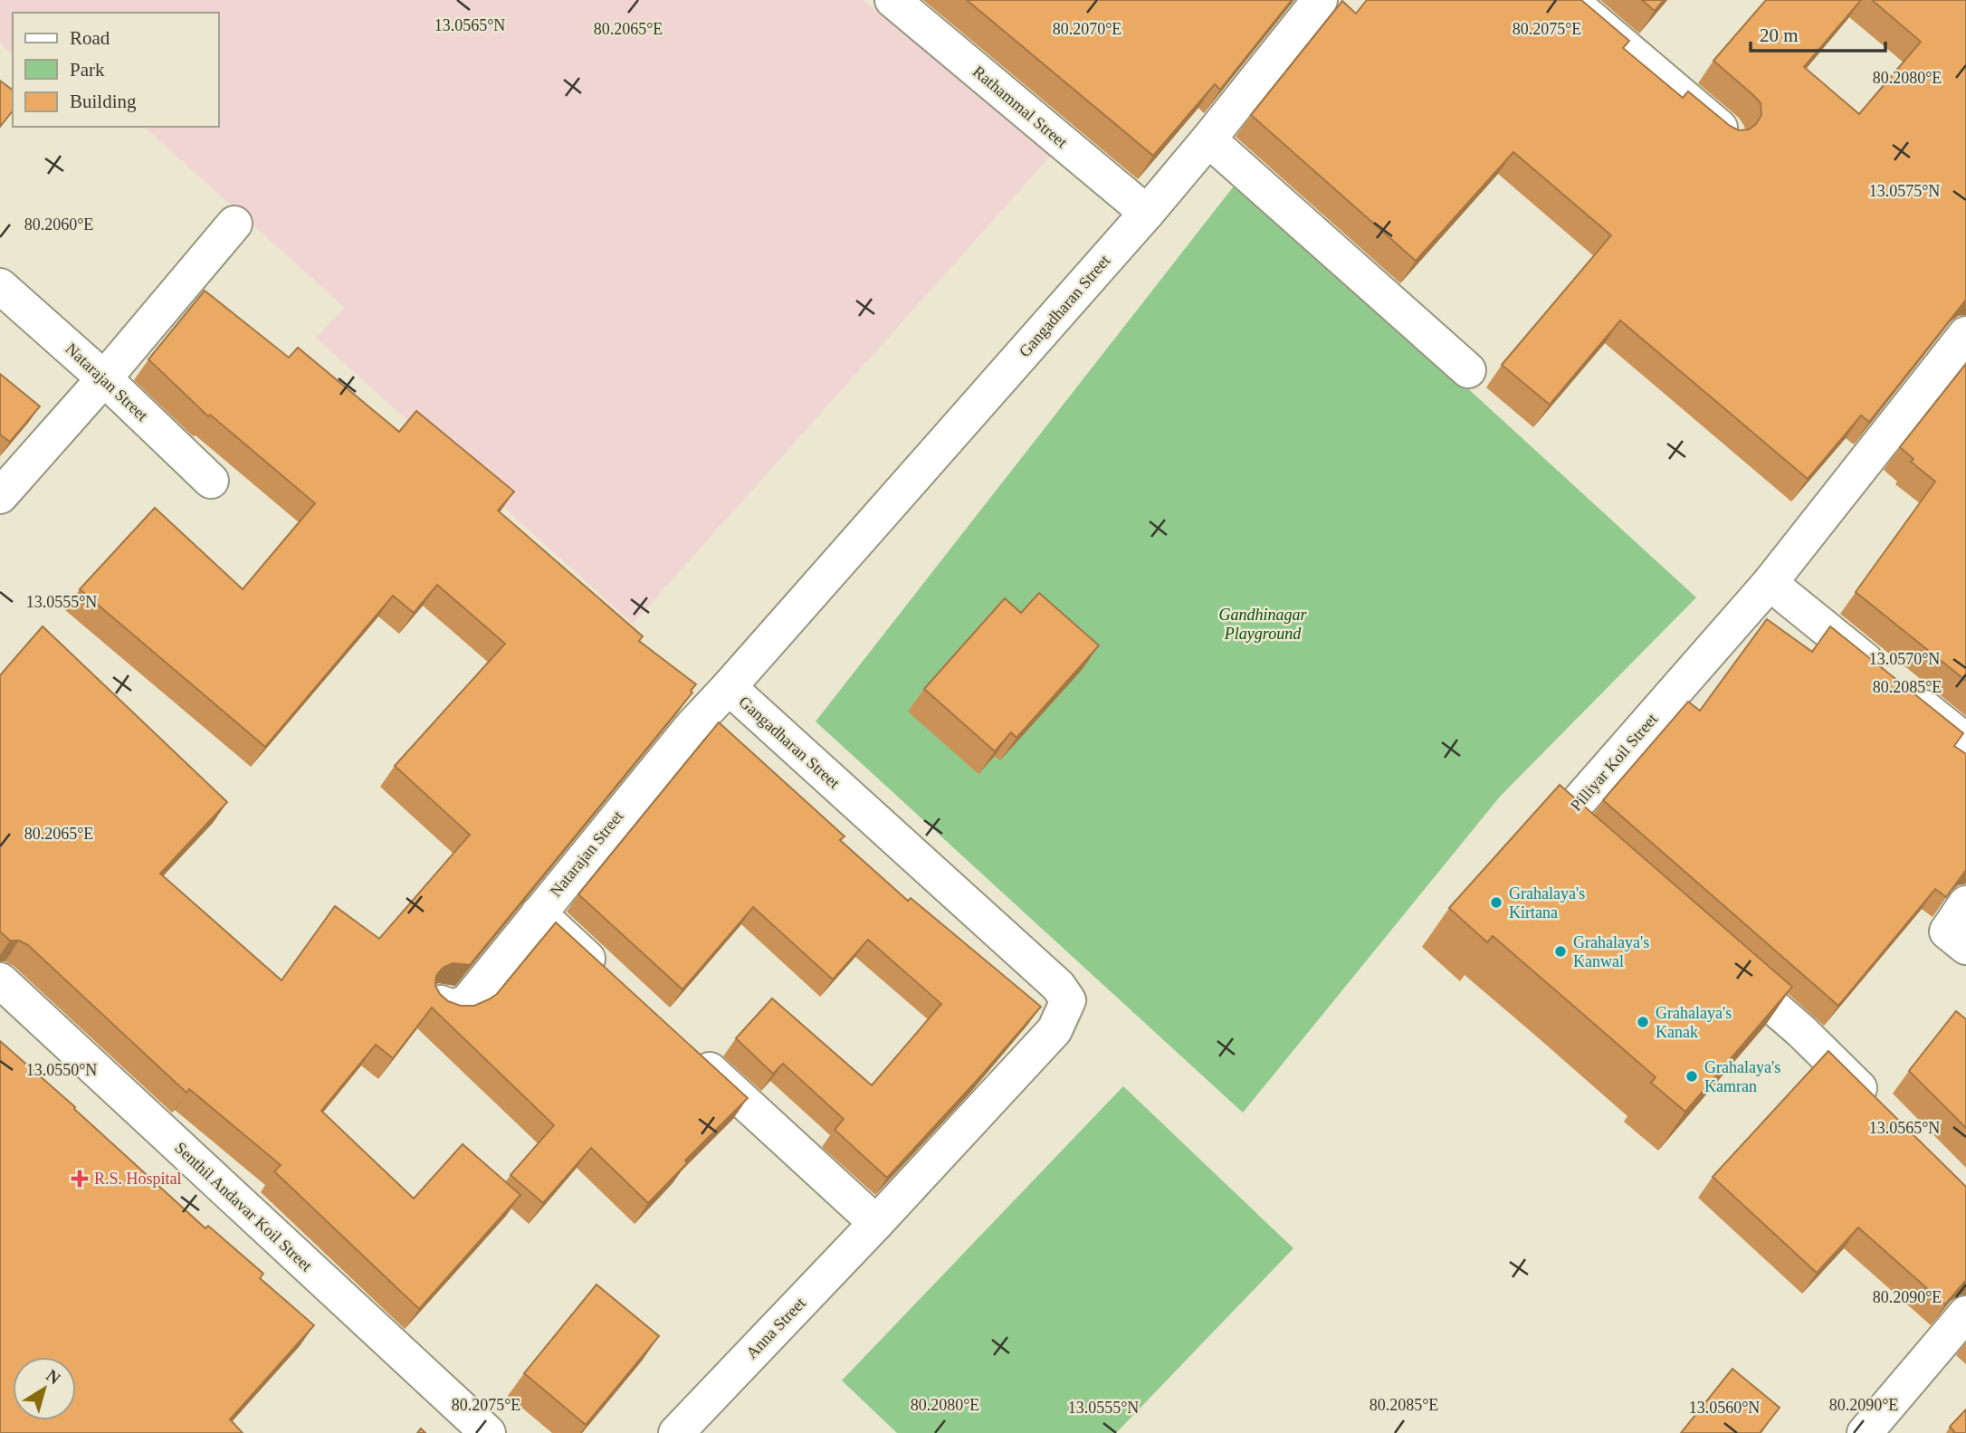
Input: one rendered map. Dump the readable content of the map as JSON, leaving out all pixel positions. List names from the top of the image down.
{
  "streets": {
    "street": [
      "Rathammal Street",
      "Gangadharan Street",
      "Natarajan Street",
      "Pilliyar Koil Street",
      "Senthil Andavar Koil Street",
      "Anna Street"
    ]
  },
  "crossings": [
    ["Rathammal Street", "Gangadharan Street"],
    ["Gangadharan Street", "Natarajan Street"],
    ["Gangadharan Street", "Anna Street"]
  ],
  "parks": ["Gandhinagar Playground"],
  "places": {
    "other": [
      "Grahalaya's Kirtana",
      "Grahalaya's Kanwal",
      "Grahalaya's Kanak",
      "Grahalaya's Kamran"
    ],
    "health": ["R.S. Hospital"]
  },
  "legend": ["Road", "Park", "Building"],
  "scale_bar": "20 m",
  "north": "top right",
  "coordinates": [
    "13.0565°N",
    "80.2065°E",
    "80.2070°E",
    "80.2075°E",
    "80.2080°E",
    "13.0575°N",
    "80.2060°E",
    "13.0555°N",
    "13.0570°N",
    "80.2085°E",
    "13.0550°N",
    "80.2090°E",
    "13.0560°N"
  ]
}
